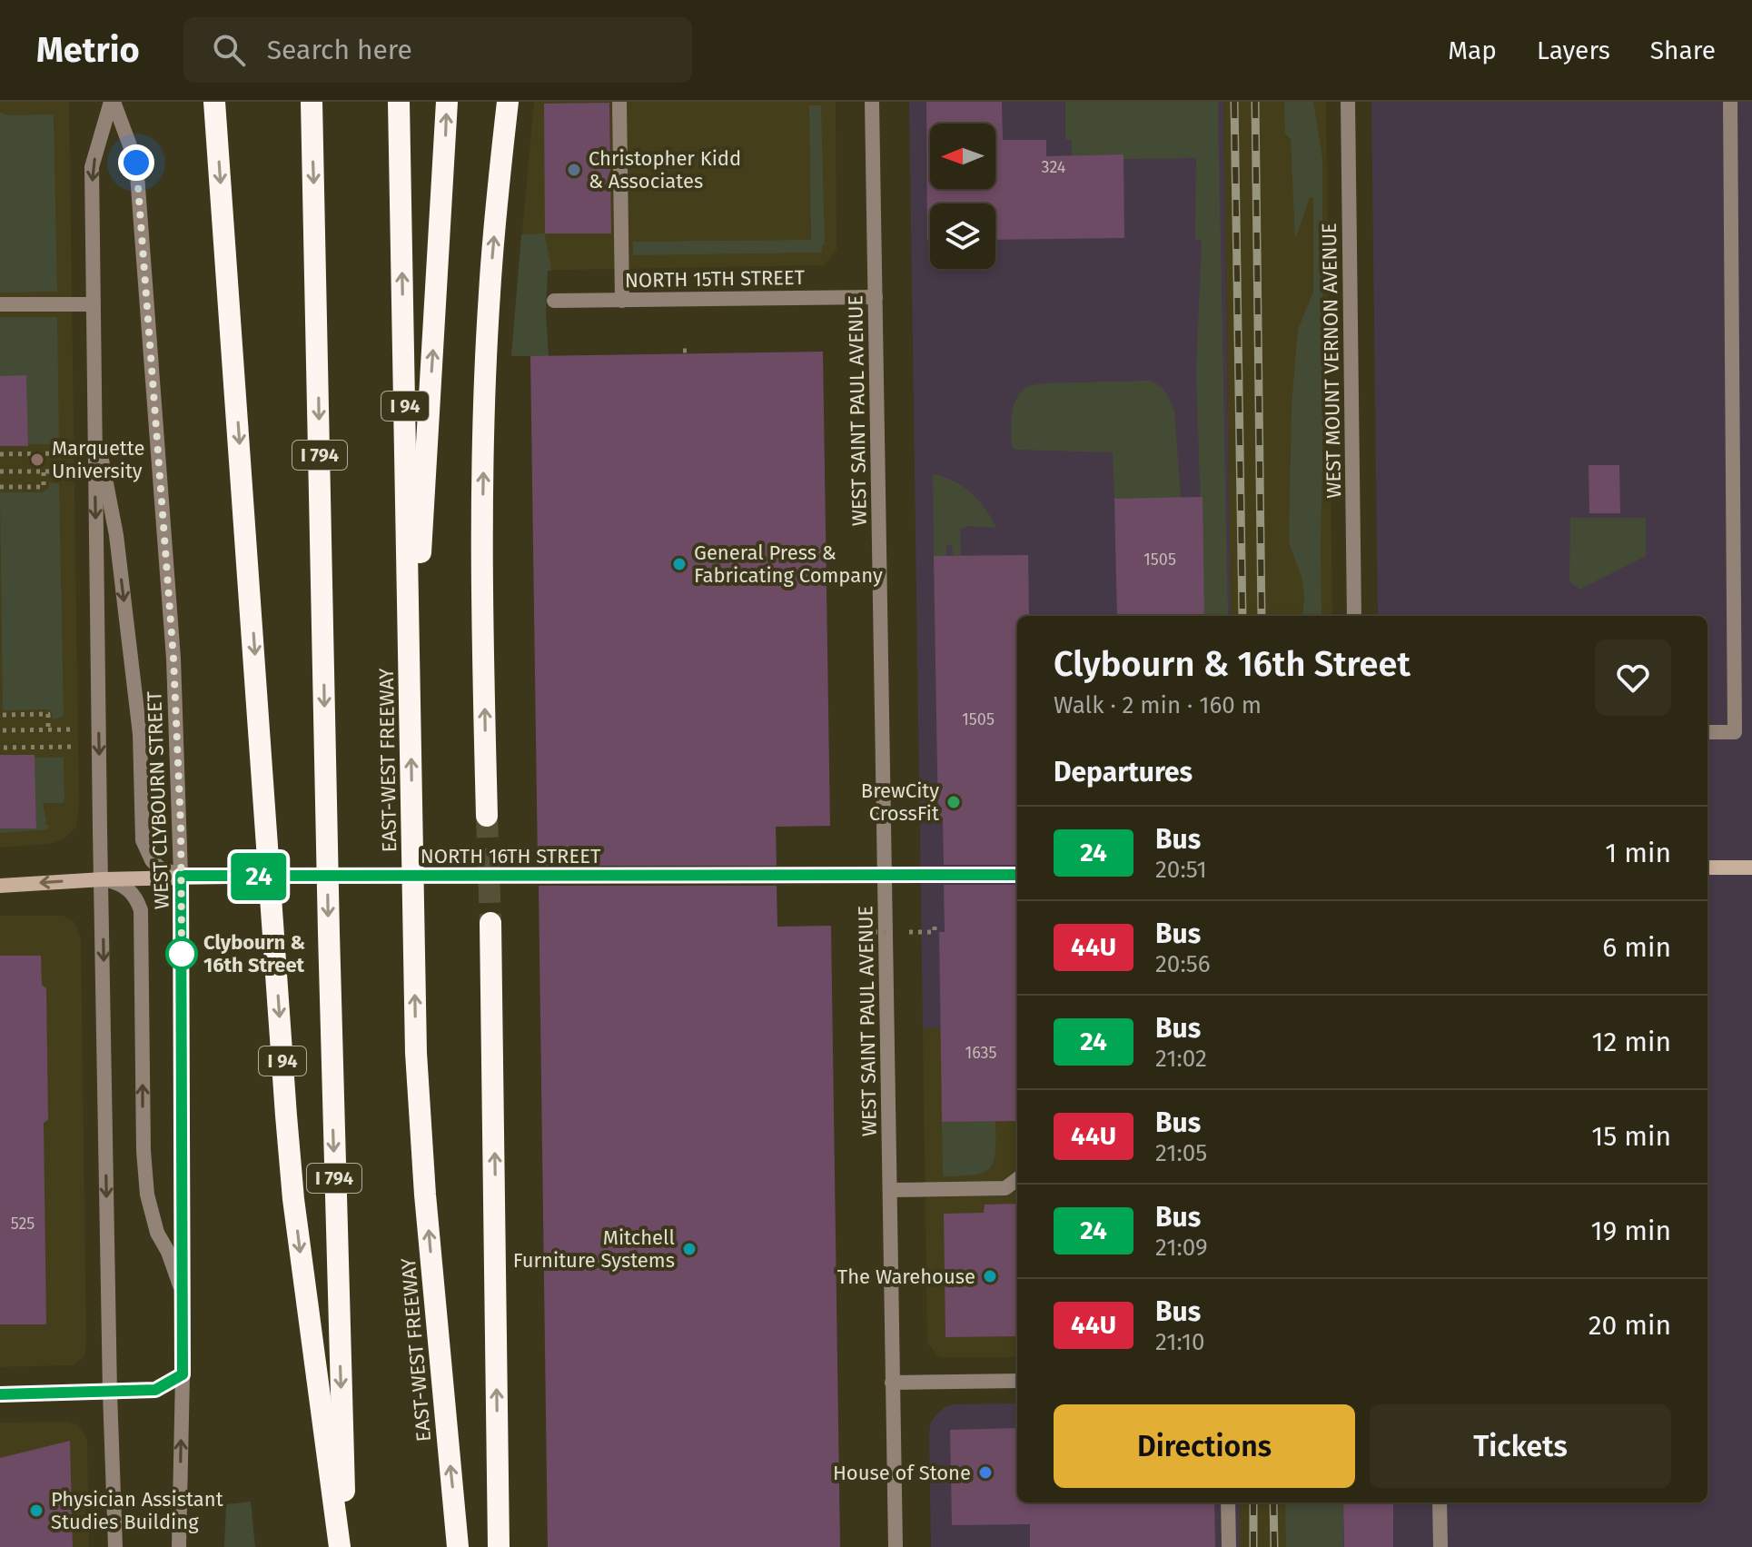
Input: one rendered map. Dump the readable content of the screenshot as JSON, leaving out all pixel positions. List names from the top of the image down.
{
  "streets": {
    "highway": ["I 94", "I 794", "EAST-WEST FREEWAY"],
    "main road": ["WEST CLYBOURN STREET", "NORTH 16TH STREET"],
    "street": ["NORTH 15TH STREET", "WEST MOUNT VERNON AVENUE", "WEST SAINT PAUL AVENUE"]
  },
  "crossings": [
    ["NORTH 15TH STREET", "WEST SAINT PAUL AVENUE"],
    ["WEST CLYBOURN STREET", "NORTH 16TH STREET"]
  ],
  "places": [
    "Christopher Kidd & Associates",
    "Marquette University",
    "General Press & Fabricating Company",
    "BrewCity CrossFit",
    "Clybourn & 16th Street",
    "Mitchell Furniture Systems",
    "The Warehouse",
    "House of Stone",
    "Physician Assistant Studies Building"
  ],
  "lines": ["bus line 24"],
  "house_numbers": [
    "324",
    "1505",
    "1505",
    "1635",
    "525"
  ],
  "north": "left",
  "page": {
    "header": "Metrio",
    "search": "Search here",
    "nav": ["Map", "Layers", "Share"],
    "on_map": "24",
    "heading": [
      ["Clybourn & 16th Street", "Walk · 2 min · 160 m"],
      "Departures"
    ],
    "list": [
      {
        "mark": "24",
        "name": "Bus",
        "note": "20:51",
        "value": "1 min"
      },
      {
        "mark": "44U",
        "name": "Bus",
        "note": "20:56",
        "value": "6 min"
      },
      {
        "mark": "24",
        "name": "Bus",
        "note": "21:02",
        "value": "12 min"
      },
      {
        "mark": "44U",
        "name": "Bus",
        "note": "21:05",
        "value": "15 min"
      },
      {
        "mark": "24",
        "name": "Bus",
        "note": "21:09",
        "value": "19 min"
      },
      {
        "mark": "44U",
        "name": "Bus",
        "note": "21:10",
        "value": "20 min"
      }
    ],
    "buttons": ["Directions", "Tickets"]
  }
}
